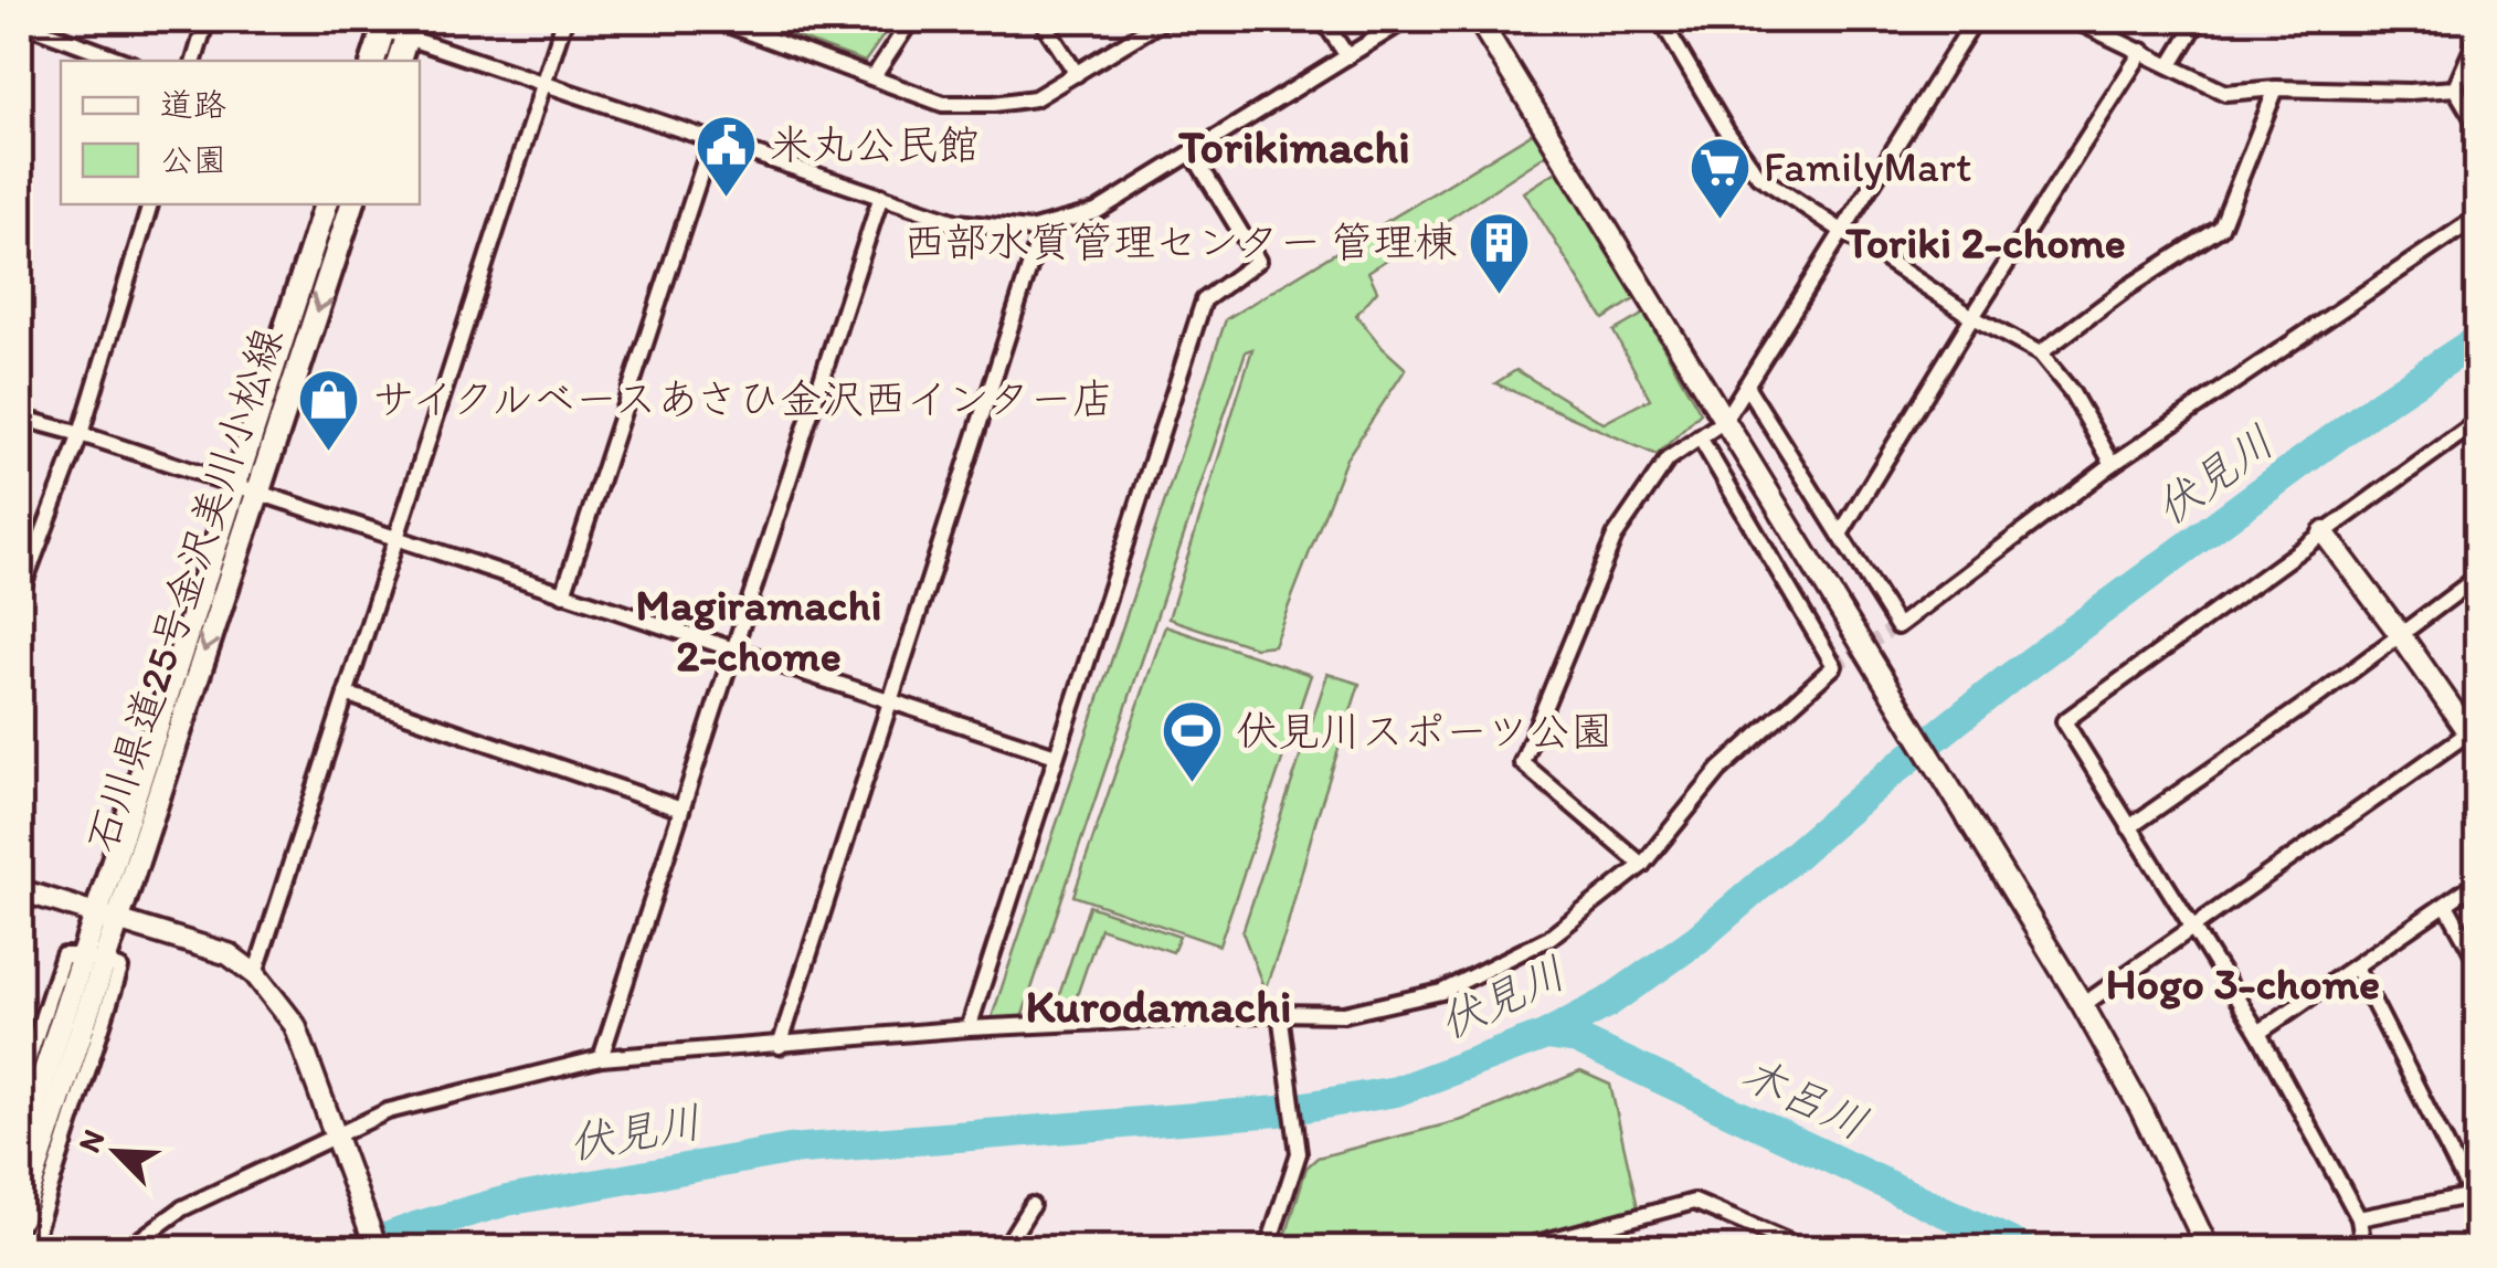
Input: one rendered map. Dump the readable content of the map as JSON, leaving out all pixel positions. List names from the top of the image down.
{
  "streets": {
    "main road": ["石川県道25号金沢美川小松線"]
  },
  "districts": [
    "Torikimachi",
    "Toriki 2-chome",
    "Magiramachi 2-chome",
    "Hogo 3-chome",
    "Kurodamachi"
  ],
  "water": ["伏見川", "木呂川"],
  "places": {
    "public building": ["米丸公民館"],
    "supermarket": ["FamilyMart"],
    "building": ["西部水質管理センター 管理棟"],
    "shop": ["サイクルベースあさひ金沢西インター店"],
    "sports": ["伏見川スポーツ公園"]
  },
  "legend": ["道路", "公園"],
  "north": "top left"
}
